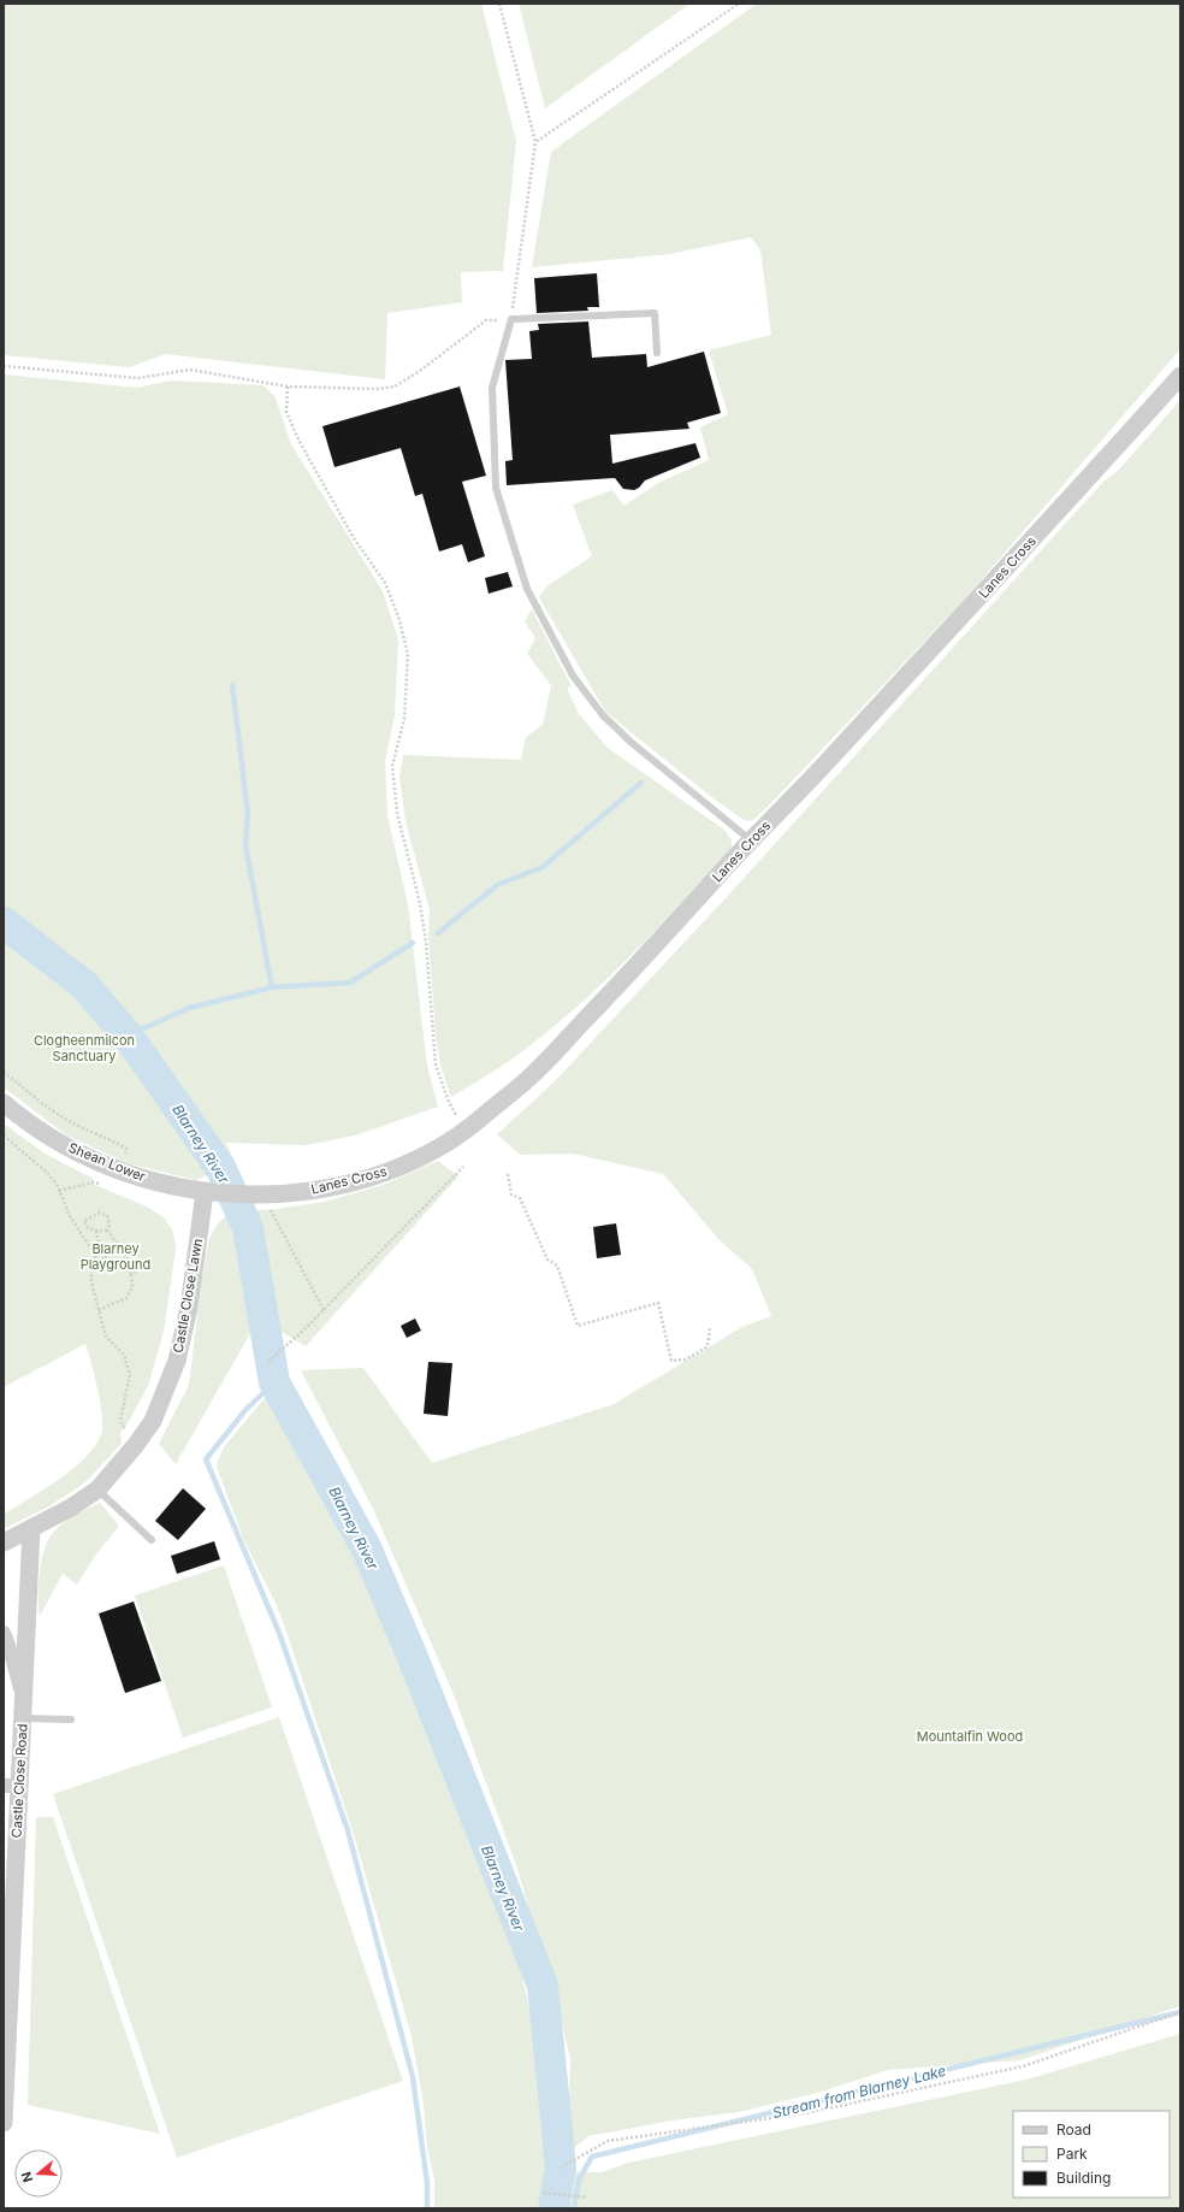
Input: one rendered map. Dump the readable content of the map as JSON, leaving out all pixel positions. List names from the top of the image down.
{
  "streets": {
    "street": [
      "Lanes Cross",
      "Shean Lower",
      "Castle Close Lawn",
      "Castle Close Road"
    ]
  },
  "crossings": [
    ["Lanes Cross", "Shean Lower"],
    ["Shean Lower", "Castle Close Lawn"],
    ["Castle Close Lawn", "Castle Close Road"]
  ],
  "water": ["Blarney River", "Stream from Blarney Lake"],
  "parks": ["Clogheenmilcon Sanctuary", "Blarney Playground", "Mountalfin Wood"],
  "legend": ["Road", "Park", "Building"],
  "north": "left"
}
